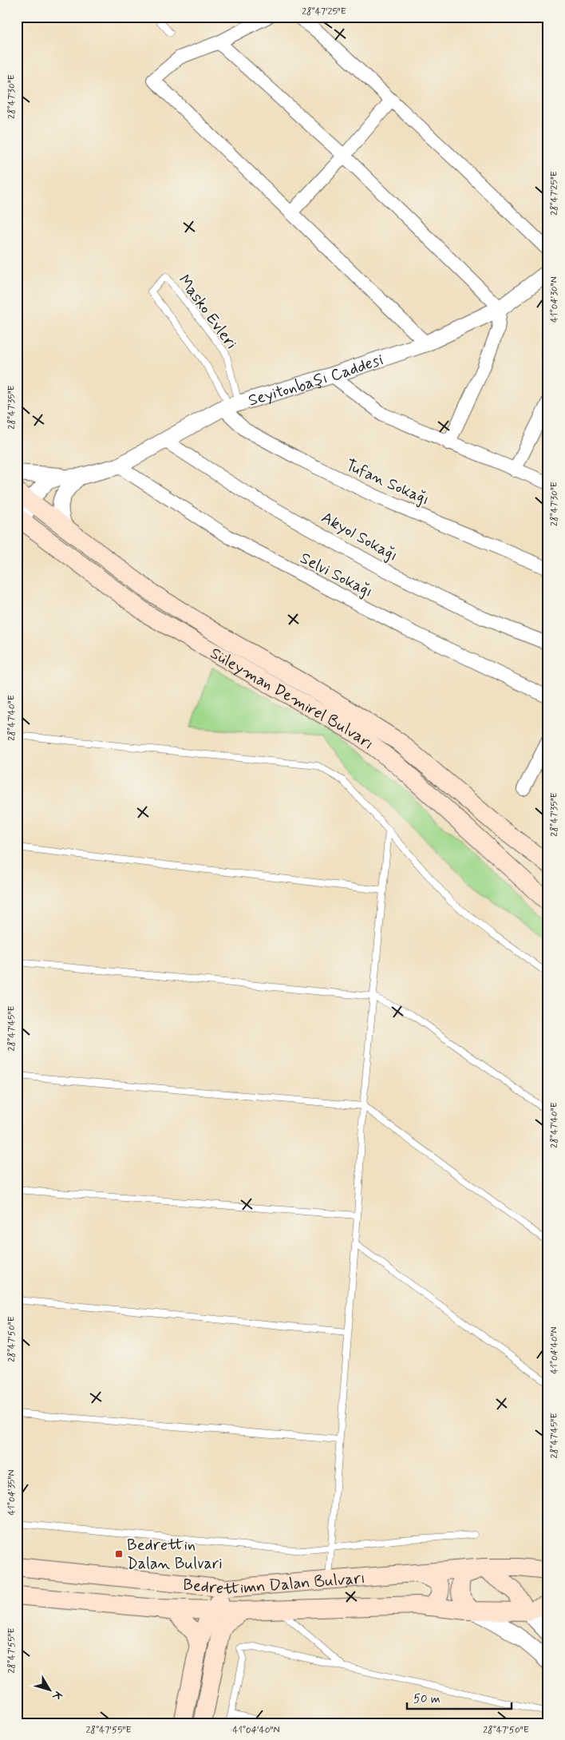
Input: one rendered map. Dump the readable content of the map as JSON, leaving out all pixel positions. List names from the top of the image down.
{
  "streets": {
    "main road": ["Süleyman Demirel Bulvarı", "Bedrettimn Dalan Bulvarı"],
    "street": [
      "Seyitonbaşı Caddesi",
      "Tufan Sokağı",
      "Akyol Sokağı",
      "Selvi Sokağı"
    ],
    "lane": ["Masko Evleri"]
  },
  "crossings": [
    ["Masko Evleri", "Seyitonbaşı Caddesi"],
    ["Masko Evleri", "Tufan Sokağı"],
    ["Seyitonbaşı Caddesi", "Tufan Sokağı"],
    ["Seyitonbaşı Caddesi", "Akyol Sokağı"],
    ["Seyitonbaşı Caddesi", "Selvi Sokağı"],
    ["Seyitonbaşı Caddesi", "Süleyman Demirel Bulvarı"]
  ],
  "places": {
    "transit": ["Bedrettin Dalan Bulvari"]
  },
  "scale_bar": "50 m",
  "north": "bottom right",
  "coordinates": [
    "28°47'25\"E",
    "28°47'30\"E",
    "41°04'30\"N",
    "28°47'35\"E",
    "28°47'40\"E",
    "28°47'45\"E",
    "28°47'50\"E",
    "41°04'40\"N",
    "41°04'35\"N",
    "28°47'55\"E"
  ]
}
